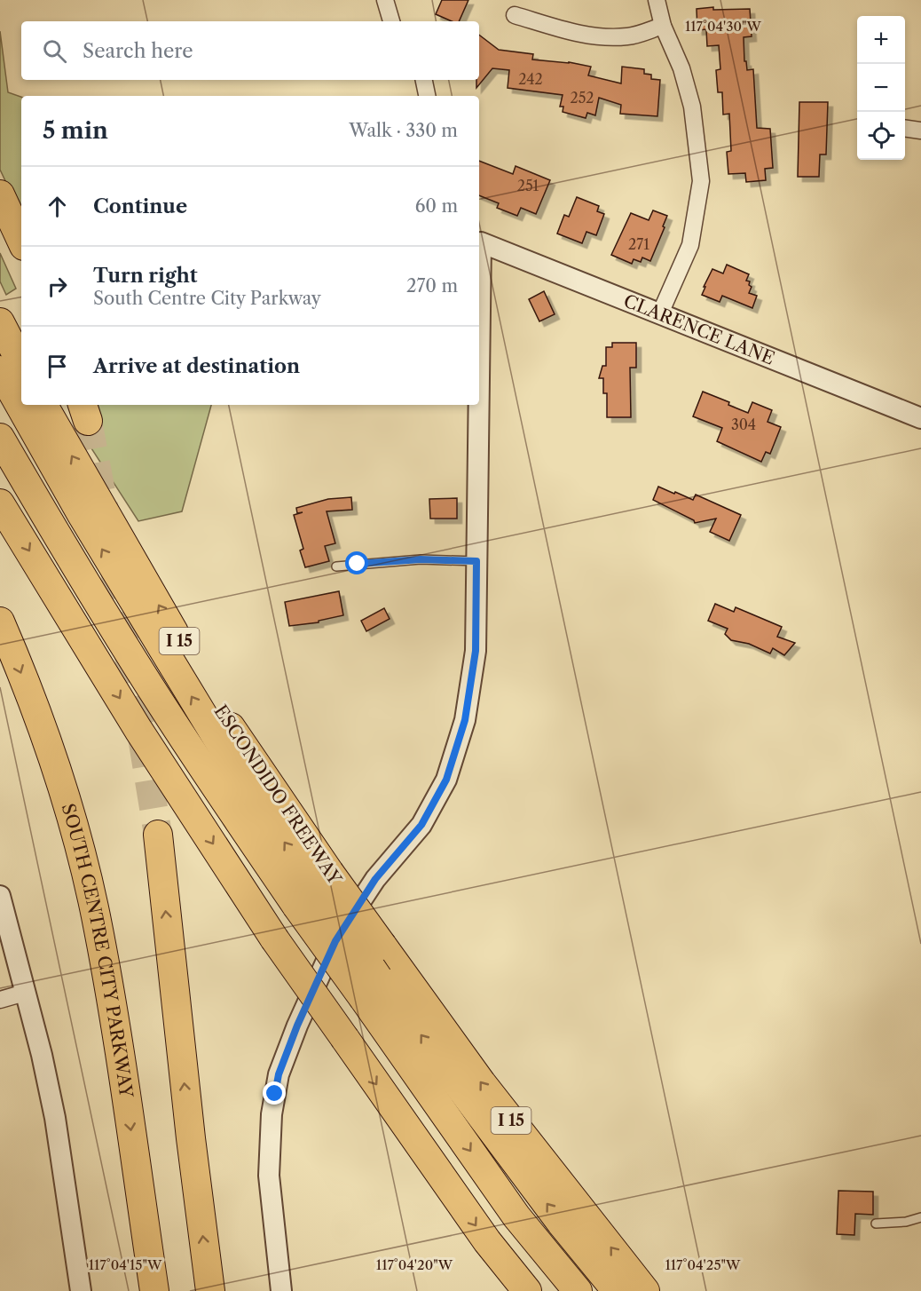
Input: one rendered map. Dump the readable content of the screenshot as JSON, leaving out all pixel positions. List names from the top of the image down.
{
  "streets": {
    "highway": ["I 15", "ESCONDIDO FREEWAY", "SOUTH CENTRE CITY PARKWAY"],
    "street": ["CLARENCE LANE"]
  },
  "house_numbers": [
    "242",
    "252",
    "251",
    "271",
    "304"
  ],
  "page": {
    "map_buttons": ["+", "−"],
    "search": "Search here",
    "heading": ["5 min", "Walk · 330 m"],
    "list": [
      ["Continue", "60 m"],
      ["Turn right", "South Centre City Parkway", "270 m"],
      "Arrive at destination"
    ]
  },
  "coordinates": [
    "117°04'30\"W",
    "117°04'15\"W",
    "117°04'20\"W",
    "117°04'25\"W"
  ]
}
